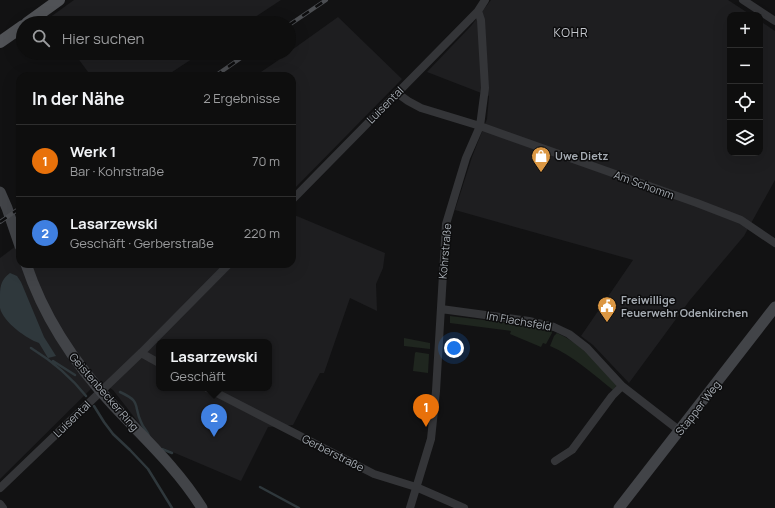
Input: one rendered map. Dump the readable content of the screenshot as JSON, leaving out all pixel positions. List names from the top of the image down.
{
  "streets": {
    "main road": ["Geistenbecker Ring", "Stapper Weg"],
    "street": [
      "Luisental",
      "Am Schomm",
      "Kohrstraße",
      "Im Flachsfeld",
      "Gerberstraße"
    ]
  },
  "crossings": [
    ["Luisental", "Am Schomm"],
    ["Luisental", "Kohrstraße"],
    ["Luisental", "Geistenbecker Ring"],
    ["Am Schomm", "Kohrstraße"],
    ["Kohrstraße", "Im Flachsfeld"],
    ["Kohrstraße", "Gerberstraße"],
    ["Im Flachsfeld", "Stapper Weg"]
  ],
  "districts": ["KOHR"],
  "places": {
    "shop": ["Uwe Dietz"],
    "public building": ["Freiwillige Feuerwehr Odenkirchen"]
  },
  "page": {
    "map_buttons": ["+", "−"],
    "search": "Hier suchen",
    "heading": ["In der Nähe", "2 Ergebnisse"],
    "list": [
      {
        "mark": "1",
        "name": "Werk 1",
        "note": "Bar · Kohrstraße",
        "value": "70 m"
      },
      {
        "mark": "2",
        "name": "Lasarzewski",
        "note": "Geschäft · Gerberstraße",
        "value": "220 m"
      }
    ],
    "popup": ["Lasarzewski", "Geschäft"],
    "pins": ["1", "2"]
  }
}
